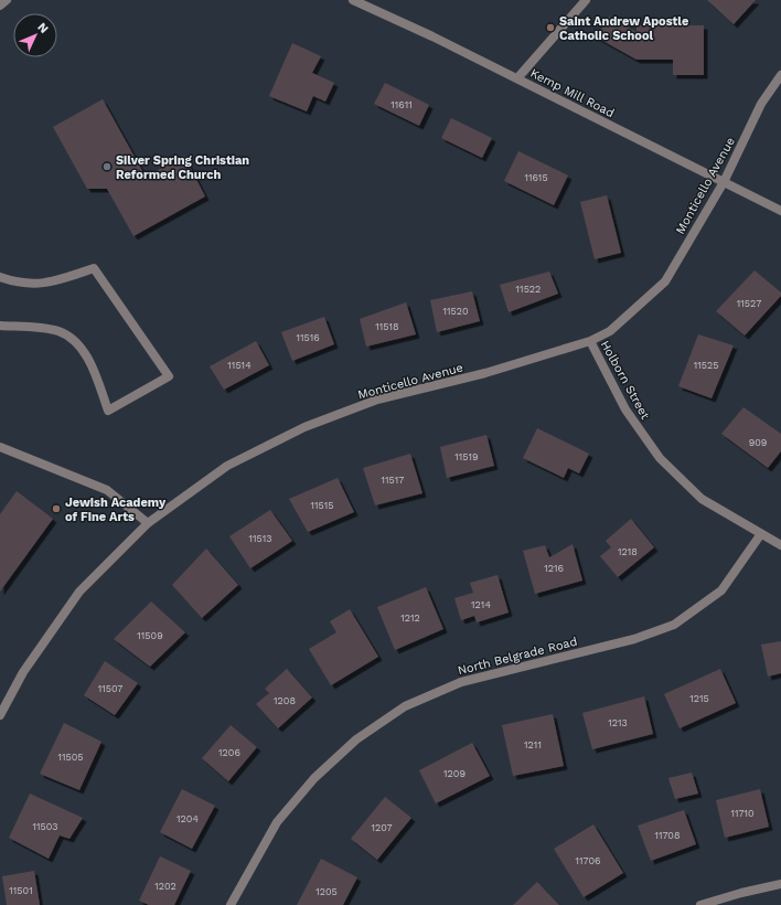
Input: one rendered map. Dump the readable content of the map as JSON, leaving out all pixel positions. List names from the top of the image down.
{
  "streets": {
    "street": [
      "Kemp Mill Road",
      "Monticello Avenue",
      "Holborn Street",
      "North Belgrade Road"
    ]
  },
  "crossings": [
    ["Kemp Mill Road", "Monticello Avenue"],
    ["Monticello Avenue", "Holborn Street"],
    ["Holborn Street", "North Belgrade Road"]
  ],
  "places": ["Saint Andrew Apostle Catholic School", "Silver Spring Christian Reformed Church", "Jewish Academy of Fine Arts"],
  "house_numbers": [
    "11611",
    "11615",
    "11522",
    "11527",
    "11520",
    "11518",
    "11516",
    "11514",
    "11525",
    "909",
    "11519",
    "11517",
    "11515",
    "11513",
    "1218",
    "1216",
    "1214",
    "1212",
    "11509",
    "11507",
    "1215",
    "1208",
    "1213",
    "1211",
    "1206",
    "11505",
    "1209",
    "11710",
    "1204",
    "11503",
    "1207",
    "11708",
    "11706",
    "1202",
    "11501",
    "1205"
  ],
  "north": "top right"
}
